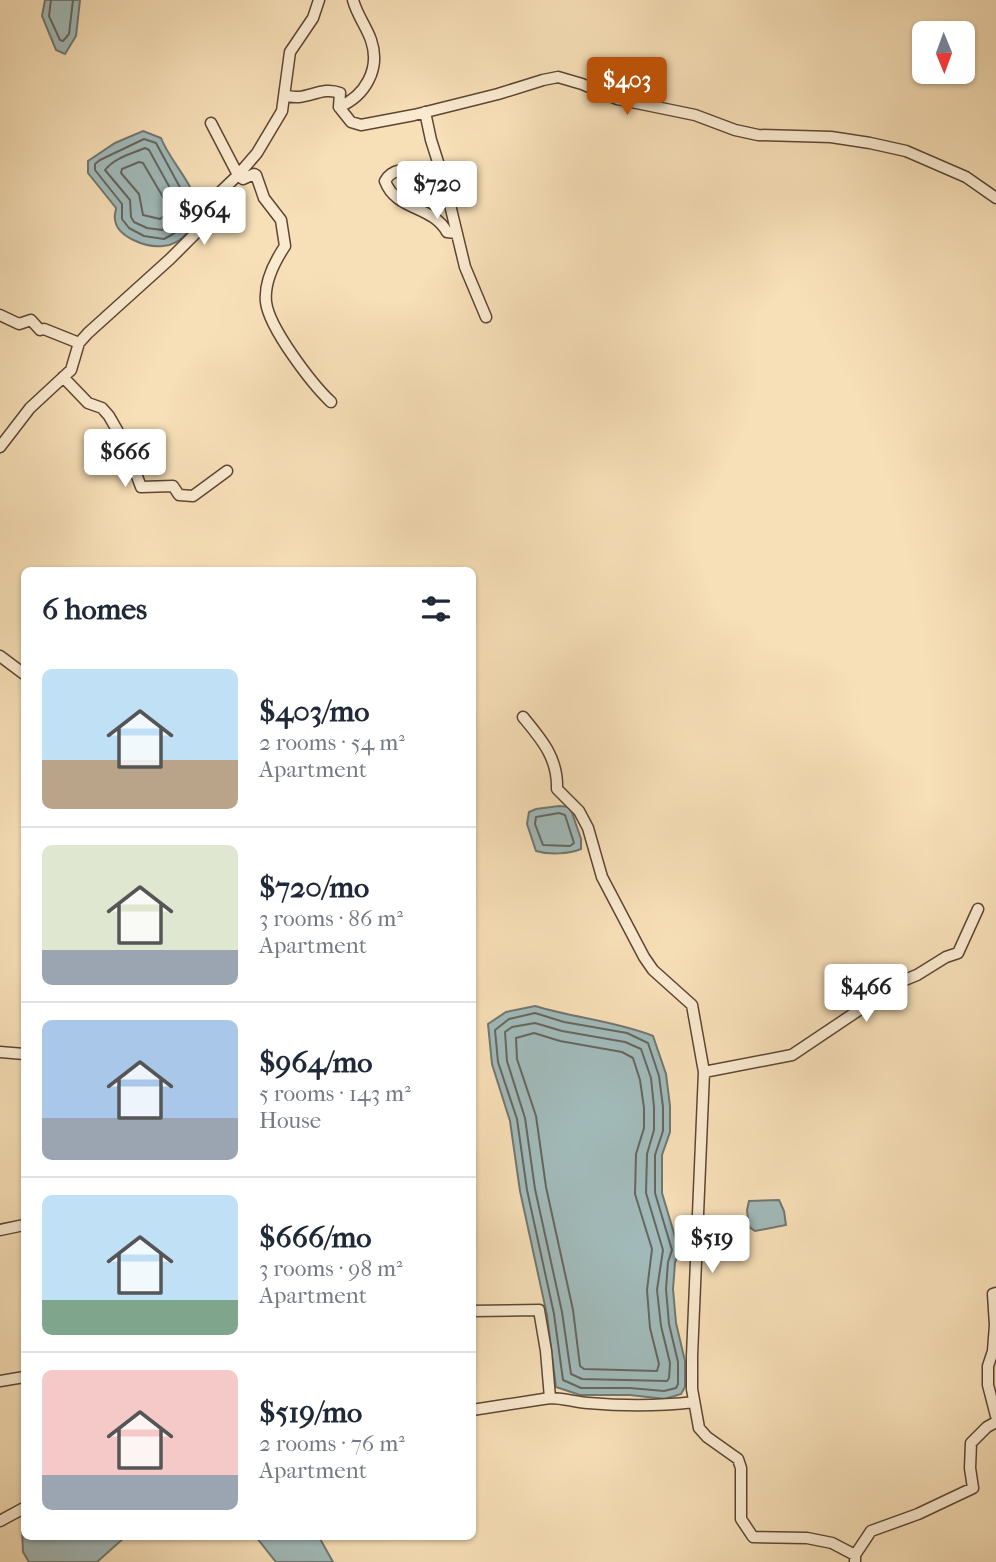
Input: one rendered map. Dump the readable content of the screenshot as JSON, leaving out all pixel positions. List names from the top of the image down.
{
  "north": "bottom",
  "page": {
    "price": [
      "$403",
      "$720",
      "$964",
      "$666",
      "$466",
      "$519"
    ],
    "heading": "6 homes",
    "list": [
      {
        "name": "$403/mo",
        "note": "2 rooms · 54 m² · Apartment"
      },
      {
        "name": "$720/mo",
        "note": "3 rooms · 86 m² · Apartment"
      },
      {
        "name": "$964/mo",
        "note": "5 rooms · 143 m² · House"
      },
      {
        "name": "$666/mo",
        "note": "3 rooms · 98 m² · Apartment"
      },
      {
        "name": "$519/mo",
        "note": "2 rooms · 76 m² · Apartment"
      }
    ]
  }
}
